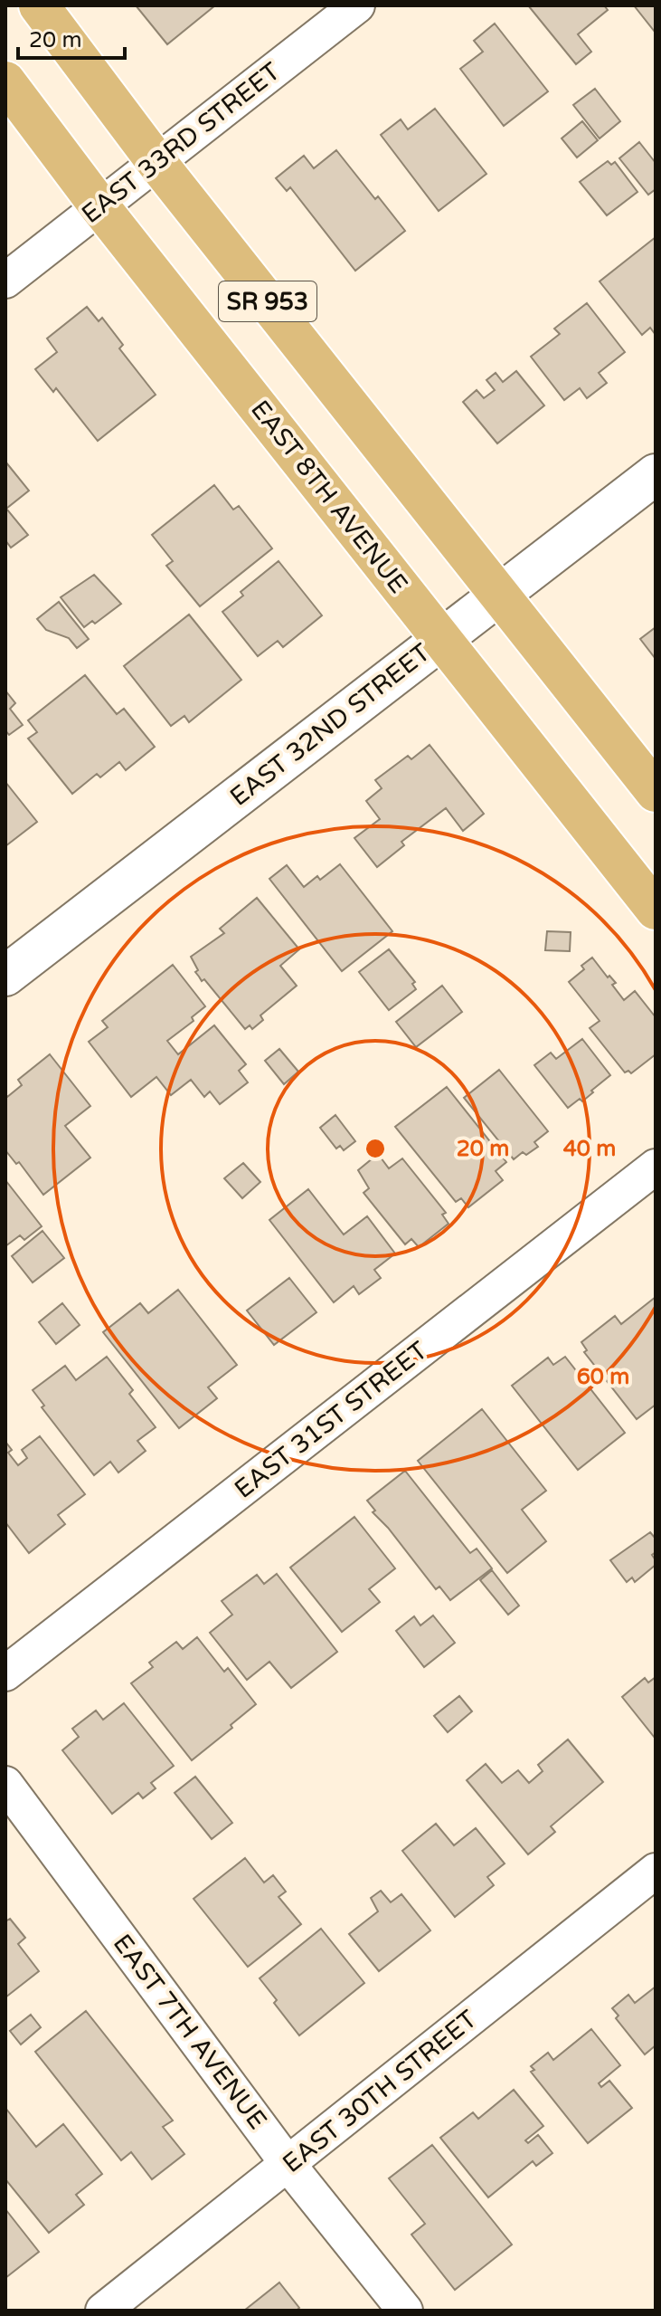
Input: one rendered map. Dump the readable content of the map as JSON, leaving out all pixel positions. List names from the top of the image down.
{
  "streets": {
    "main road": ["SR 953", "EAST 8TH AVENUE"],
    "street": [
      "EAST 33RD STREET",
      "EAST 32ND STREET",
      "EAST 31ST STREET",
      "EAST 7TH AVENUE",
      "EAST 30TH STREET"
    ]
  },
  "crossings": [
    ["EAST 33RD STREET", "SR 953"],
    ["EAST 33RD STREET", "EAST 8TH AVENUE"],
    ["SR 953", "EAST 32ND STREET"],
    ["EAST 8TH AVENUE", "EAST 32ND STREET"],
    ["EAST 7TH AVENUE", "EAST 30TH STREET"]
  ],
  "scale_bar": "20 m",
  "rings": ["20 m", "40 m", "60 m"]
}
